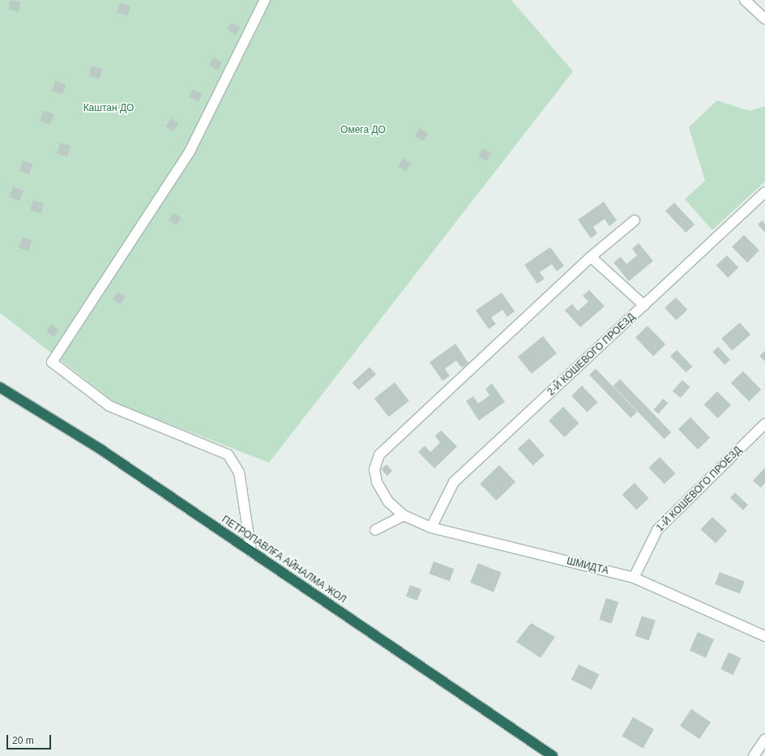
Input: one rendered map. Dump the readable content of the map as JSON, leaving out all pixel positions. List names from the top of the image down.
{
  "streets": {
    "highway": ["ПЕТРОПАВЛҒА АЙНАЛМА ЖОЛ"],
    "street": ["2-Й КОШЕВОГО ПРОЕЗД", "1-Й КОШЕВОГО ПРОЕЗД", "ШМИДТА"]
  },
  "crossings": [
    ["2-Й КОШЕВОГО ПРОЕЗД", "ШМИДТА"],
    ["1-Й КОШЕВОГО ПРОЕЗД", "ШМИДТА"]
  ],
  "parks": ["Каштан ДО", "Омега ДО"],
  "scale_bar": "20 m"
}
